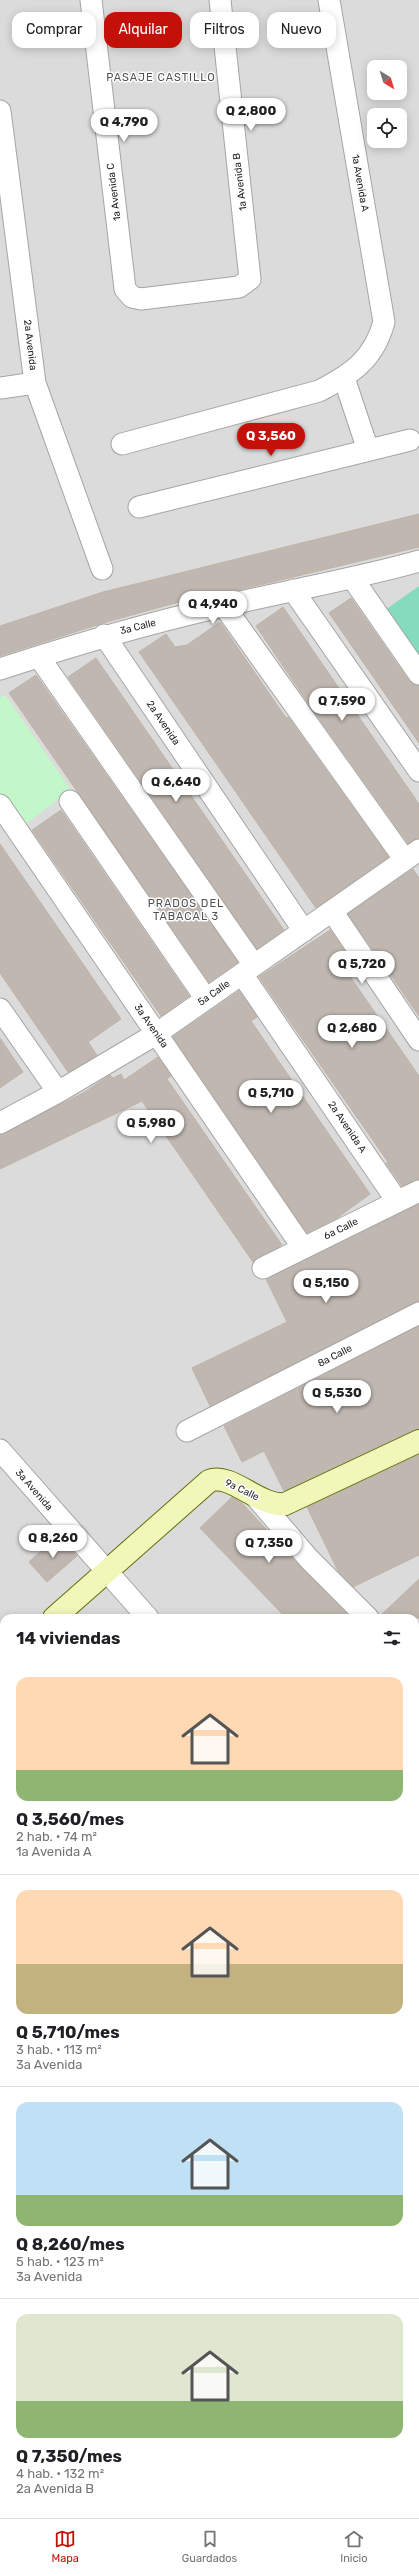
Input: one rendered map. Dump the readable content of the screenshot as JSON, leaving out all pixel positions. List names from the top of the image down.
{
  "streets": {
    "main road": ["9a Calle"],
    "street": [
      "1a Avenida B",
      "1a Avenida A",
      "1a Avenida C",
      "2a Avenida",
      "3a Calle",
      "5a Calle",
      "3a Avenida",
      "2a Avenida A",
      "6a Calle",
      "8a Calle"
    ]
  },
  "crossings": [
    ["1a Avenida B", "1a Avenida C"],
    ["2a Avenida", "3a Calle"],
    ["2a Avenida", "5a Calle"],
    ["3a Calle", "2a Avenida A"],
    ["5a Calle", "3a Avenida"],
    ["5a Calle", "2a Avenida A"],
    ["3a Avenida", "6a Calle"],
    ["3a Avenida", "9a Calle"],
    ["2a Avenida A", "6a Calle"]
  ],
  "districts": ["PASAJE CASTILLO", "PRADOS DEL TABACAL 3"],
  "north": "bottom right",
  "page": {
    "chip": [
      "Comprar",
      "Alquilar",
      "Filtros",
      "Nuevo"
    ],
    "price": [
      "Q 2,800",
      "Q 4,790",
      "Q 3,560",
      "Q 4,940",
      "Q 7,590",
      "Q 6,640",
      "Q 5,720",
      "Q 2,680",
      "Q 5,710",
      "Q 5,980",
      "Q 5,150",
      "Q 5,530",
      "Q 8,260",
      "Q 7,350"
    ],
    "heading": "14 viviendas",
    "list": [
      {
        "name": "Q 3,560/mes",
        "note": "2 hab. · 74 m² · 1a Avenida A"
      },
      {
        "name": "Q 5,710/mes",
        "note": "3 hab. · 113 m² · 3a Avenida"
      },
      {
        "name": "Q 8,260/mes",
        "note": "5 hab. · 123 m² · 3a Avenida"
      },
      {
        "name": "Q 7,350/mes",
        "note": "4 hab. · 132 m² · 2a Avenida B"
      }
    ],
    "tabs": ["Mapa", "Guardados", "Inicio"]
  }
}
